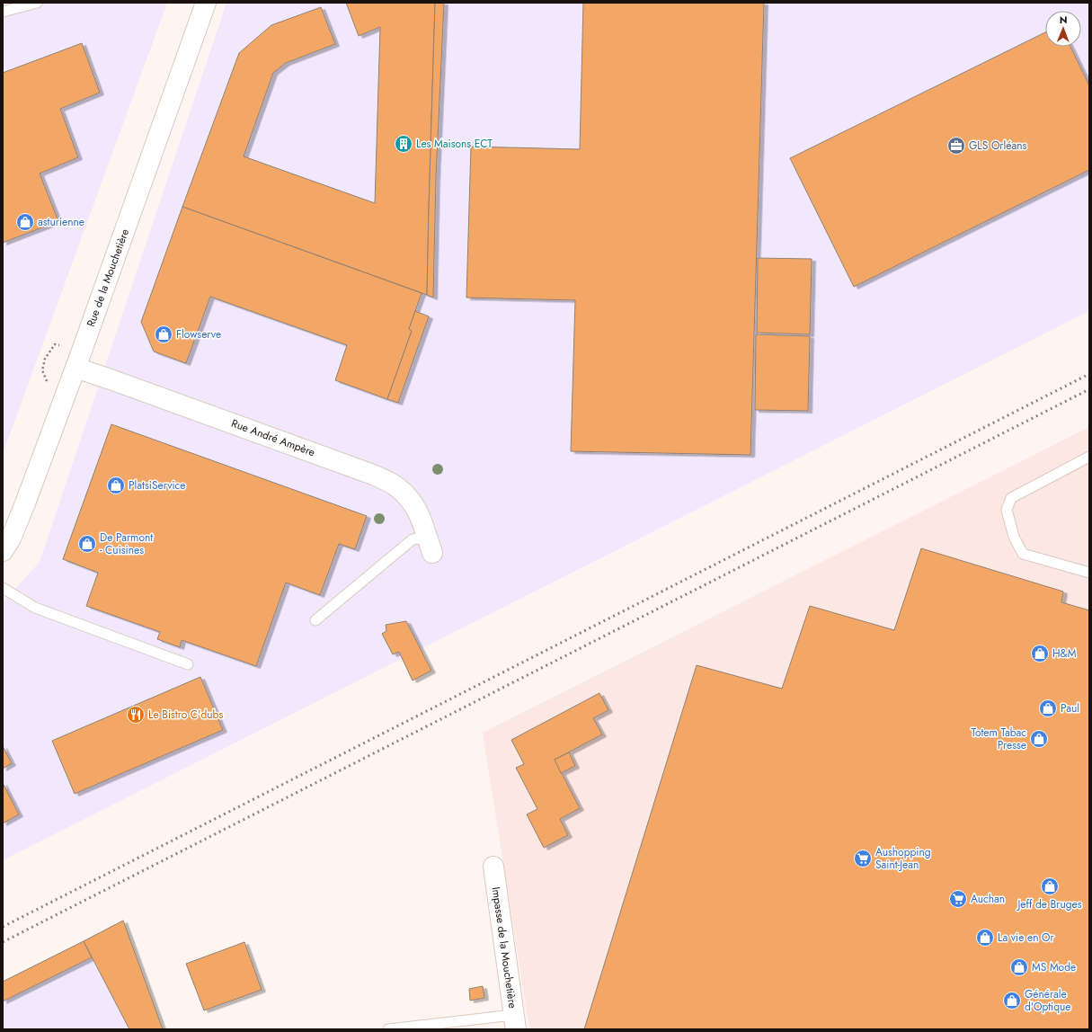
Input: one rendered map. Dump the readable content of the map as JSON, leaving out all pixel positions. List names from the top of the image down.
{
  "streets": {
    "street": ["Rue de la Mouchetière", "Rue André Ampère", "Impasse de la Mouchetière"]
  },
  "crossings": [
    ["Rue de la Mouchetière", "Rue André Ampère"]
  ],
  "places": {
    "building": ["Les Maisons ECT"],
    "office": ["GLS Orléans"],
    "shop": [
      "asturienne",
      "Flowserve",
      "PlatsiService",
      "De Parmont - Cuisines",
      "H&M",
      "Paul",
      "Totem Tabac Presse",
      "Jeff de Bruges",
      "La vie en Or",
      "MS Mode",
      "Générale d'Optique"
    ],
    "restaurant": ["Le Bistro C'dubs"],
    "supermarket": ["Aushopping Saint-Jean", "Auchan"]
  },
  "north": "top"
}
